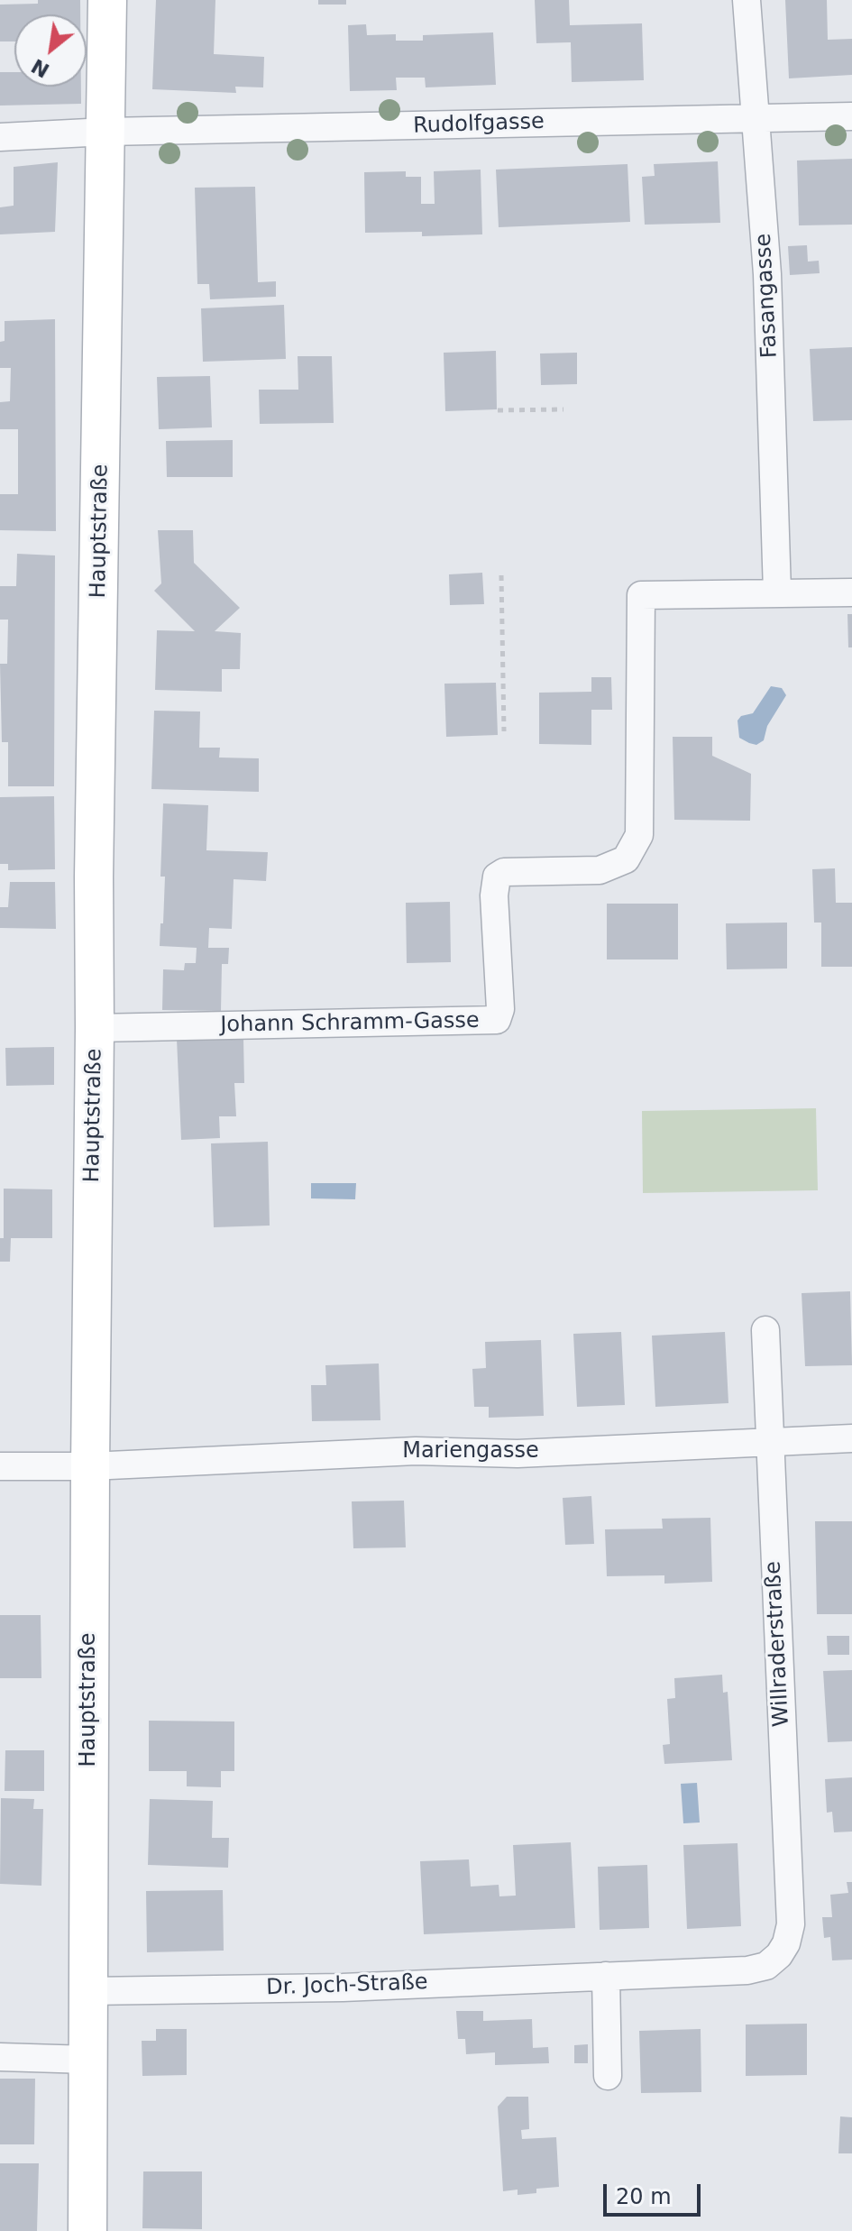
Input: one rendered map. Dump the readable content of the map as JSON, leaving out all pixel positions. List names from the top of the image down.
{
  "streets": {
    "main road": ["Hauptstraße"],
    "street": [
      "Rudolfgasse",
      "Fasangasse",
      "Johann Schramm-Gasse",
      "Mariengasse",
      "Willraderstraße",
      "Dr. Joch-Straße"
    ]
  },
  "crossings": [
    ["Rudolfgasse", "Fasangasse"],
    ["Rudolfgasse", "Hauptstraße"],
    ["Fasangasse", "Johann Schramm-Gasse"],
    ["Hauptstraße", "Johann Schramm-Gasse"],
    ["Hauptstraße", "Mariengasse"],
    ["Hauptstraße", "Dr. Joch-Straße"],
    ["Mariengasse", "Willraderstraße"],
    ["Willraderstraße", "Dr. Joch-Straße"]
  ],
  "scale_bar": "20 m",
  "north": "bottom left"
}
